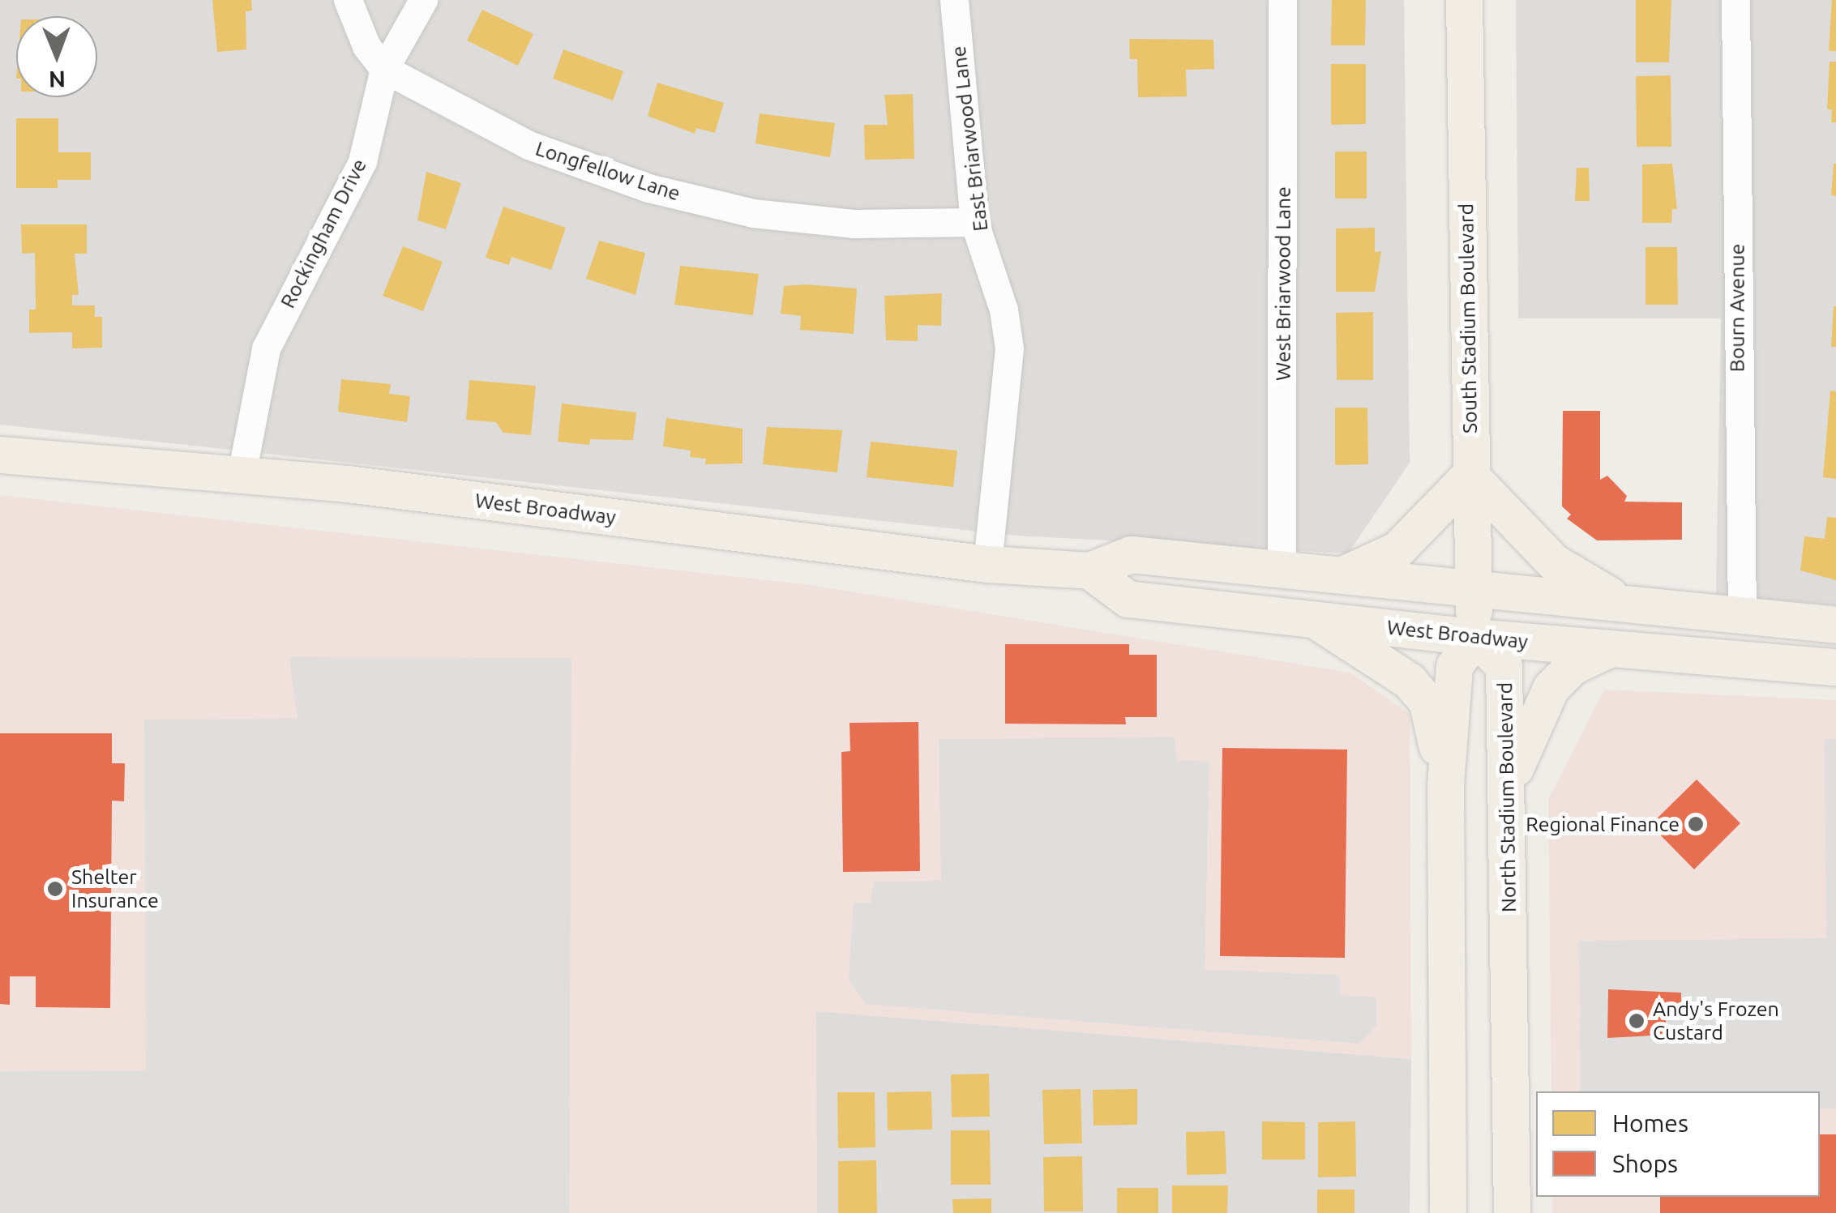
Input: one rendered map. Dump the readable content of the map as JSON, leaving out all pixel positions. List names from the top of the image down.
{
  "streets": {
    "main road": ["South Stadium Boulevard", "West Broadway", "North Stadium Boulevard"],
    "street": [
      "East Briarwood Lane",
      "Longfellow Lane",
      "Rockingham Drive",
      "West Briarwood Lane",
      "Bourn Avenue"
    ]
  },
  "crossings": [
    ["East Briarwood Lane", "Longfellow Lane"],
    ["East Briarwood Lane", "West Broadway"],
    ["Longfellow Lane", "Rockingham Drive"],
    ["Rockingham Drive", "West Broadway"],
    ["West Briarwood Lane", "West Broadway"],
    ["Bourn Avenue", "West Broadway"],
    ["South Stadium Boulevard", "West Broadway"],
    ["South Stadium Boulevard", "North Stadium Boulevard"],
    ["West Broadway", "North Stadium Boulevard"]
  ],
  "places": ["Regional Finance", "Shelter Insurance", "Andy's Frozen Custard"],
  "legend": ["Homes", "Shops"],
  "north": "bottom"
}
